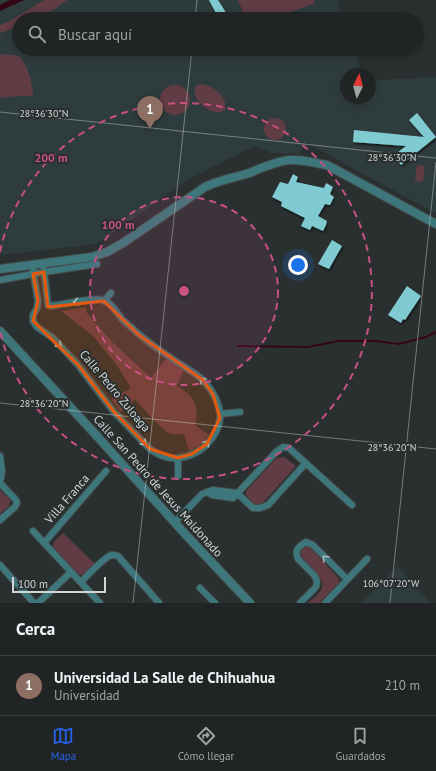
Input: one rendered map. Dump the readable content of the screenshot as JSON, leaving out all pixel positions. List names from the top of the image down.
{
  "streets": {
    "street": ["Calle Pedro Zuloaga", "Calle San Pedro de Jesus Maldonado", "Villa Franca"]
  },
  "scale_bar": "100 m",
  "north": "top",
  "page": {
    "search": "Buscar aquí",
    "pins": "1",
    "scale": "100 m",
    "heading": "Cerca",
    "list": [
      {
        "mark": "1",
        "name": "Universidad La Salle de Chihuahua",
        "note": "Universidad",
        "value": "210 m"
      }
    ],
    "nav": ["Mapa", "Cómo llegar", "Guardados"]
  },
  "coordinates": ["28°36'30\"N", "28°36'20\"N", "106°07'20\"W"],
  "rings": ["200 m", "100 m"]
}
